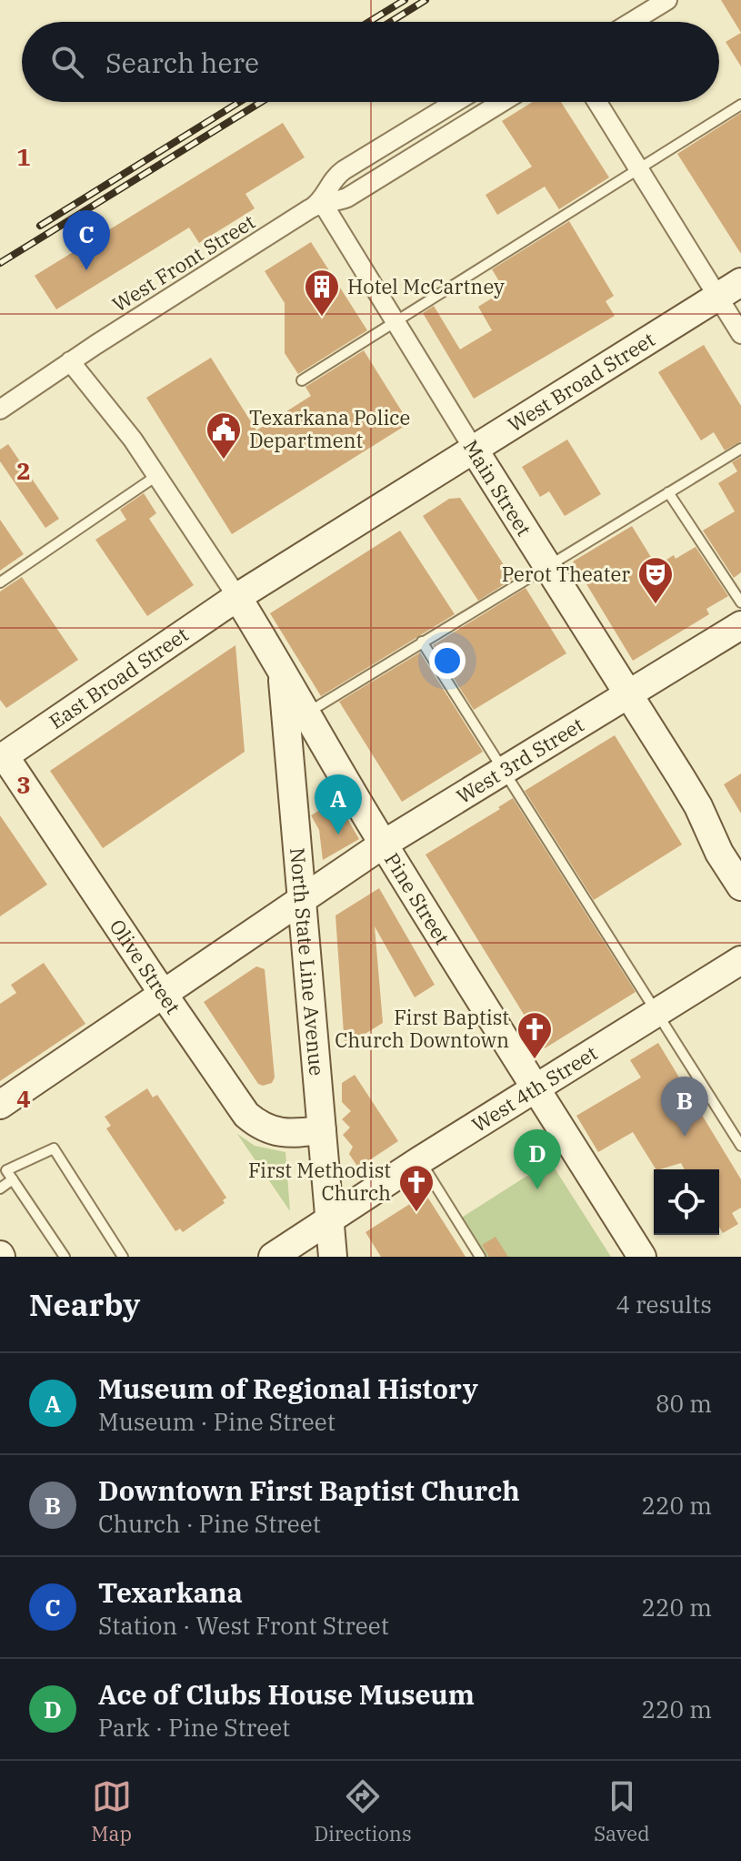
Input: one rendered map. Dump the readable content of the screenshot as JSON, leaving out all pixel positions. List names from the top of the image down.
{
  "streets": {
    "street": [
      "West Front Street",
      "West Broad Street",
      "Main Street",
      "East Broad Street",
      "West 3rd Street",
      "Pine Street",
      "North State Line Avenue",
      "Olive Street",
      "West 4th Street"
    ]
  },
  "crossings": [
    ["West Front Street", "Main Street"],
    ["West Front Street", "Pine Street"],
    ["West Broad Street", "Main Street"],
    ["West Broad Street", "East Broad Street"],
    ["West Broad Street", "Pine Street"],
    ["Main Street", "West 3rd Street"],
    ["East Broad Street", "Pine Street"],
    ["East Broad Street", "Olive Street"],
    ["West 3rd Street", "Pine Street"],
    ["West 3rd Street", "North State Line Avenue"],
    ["West 3rd Street", "Olive Street"],
    ["Pine Street", "North State Line Avenue"],
    ["Pine Street", "West 4th Street"],
    ["North State Line Avenue", "Olive Street"],
    ["North State Line Avenue", "West 4th Street"]
  ],
  "places": {
    "building": ["Hotel McCartney"],
    "public building": ["Texarkana Police Department"],
    "theatre": ["Perot Theater"],
    "church": ["First Baptist Church Downtown", "First Methodist Church"]
  },
  "page": {
    "search": "Search here",
    "pins": [
      "C",
      "A",
      "B",
      "D"
    ],
    "heading": ["Nearby", "4 results"],
    "list": [
      {
        "mark": "A",
        "name": "Museum of Regional History",
        "note": "Museum · Pine Street",
        "value": "80 m"
      },
      {
        "mark": "B",
        "name": "Downtown First Baptist Church",
        "note": "Church · Pine Street",
        "value": "220 m"
      },
      {
        "mark": "C",
        "name": "Texarkana",
        "note": "Station · West Front Street",
        "value": "220 m"
      },
      {
        "mark": "D",
        "name": "Ace of Clubs House Museum",
        "note": "Park · Pine Street",
        "value": "220 m"
      }
    ],
    "nav": ["Map", "Directions", "Saved"]
  },
  "grid": {
    "rows": [
      "1",
      "2",
      "3",
      "4"
    ]
  }
}
